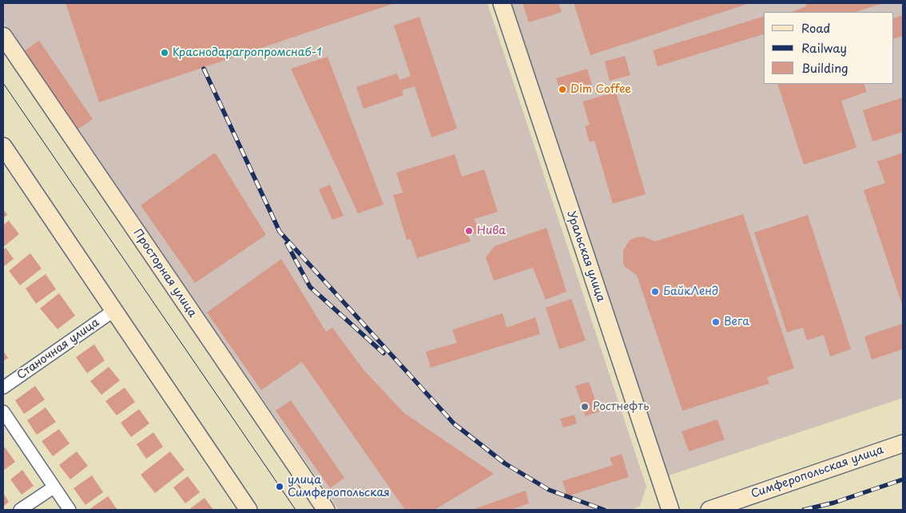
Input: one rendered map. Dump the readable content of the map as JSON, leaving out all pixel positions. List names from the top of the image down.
{
  "streets": {
    "street": [
      "Уральская улица",
      "Просторная улица",
      "Станочная улица",
      "Симферопольская улица"
    ]
  },
  "places": [
    "Краснодарагропромснаб-1",
    "Dim Coffee",
    "Нива",
    "БайкЛенд",
    "Вега",
    "Ростнефть",
    "улица Симферопольская"
  ],
  "legend": ["Road", "Railway", "Building"]
}
